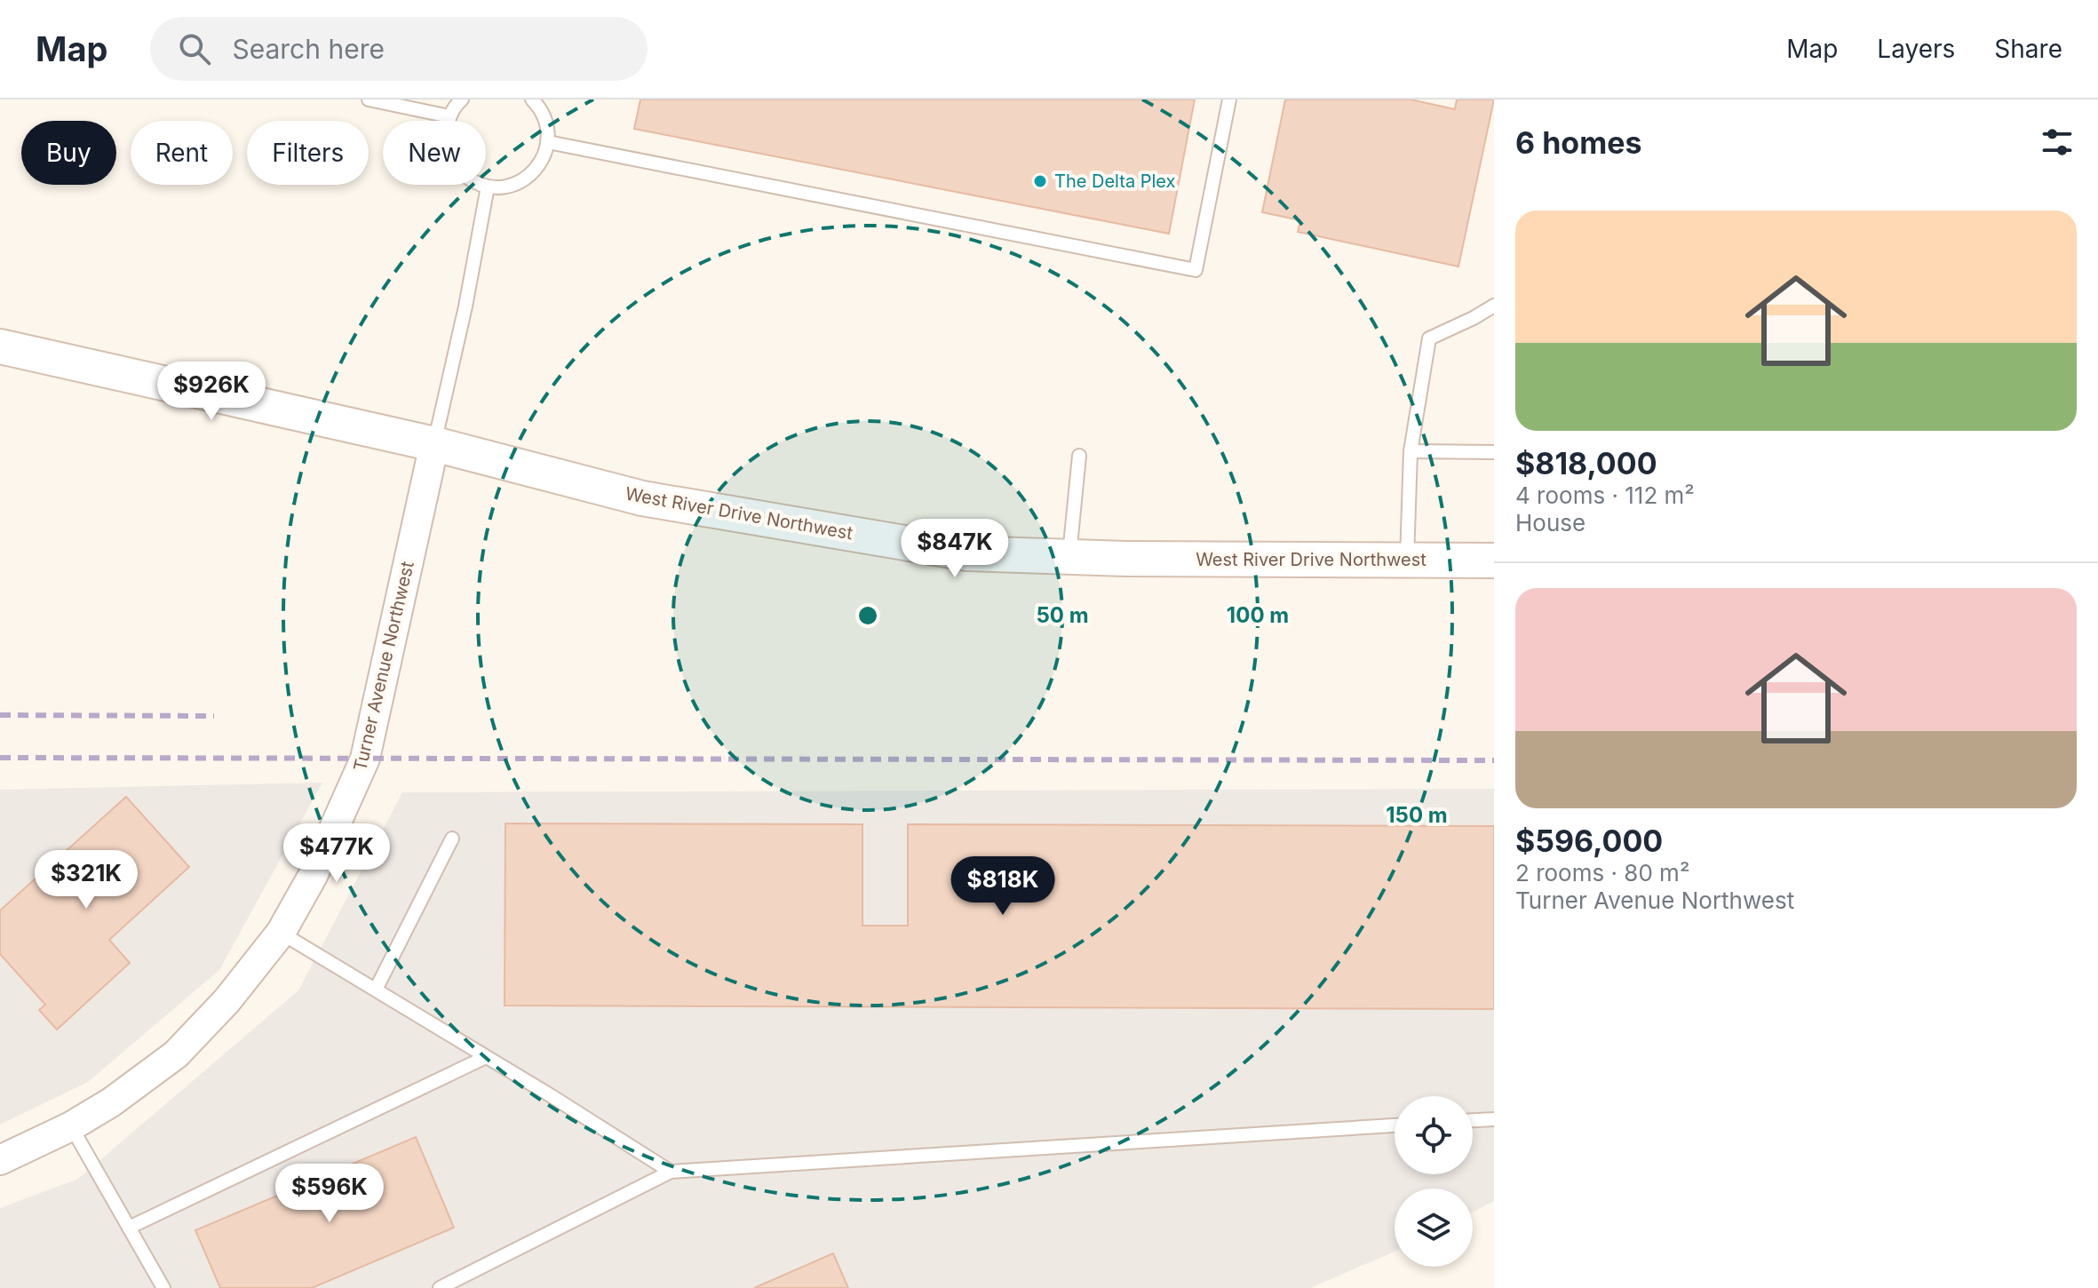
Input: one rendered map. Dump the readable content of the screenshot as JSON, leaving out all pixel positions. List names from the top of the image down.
{
  "streets": {
    "main road": ["West River Drive Northwest"],
    "street": ["Turner Avenue Northwest"]
  },
  "crossings": [
    ["West River Drive Northwest", "Turner Avenue Northwest"]
  ],
  "places": ["The Delta Plex"],
  "page": {
    "header": "Map",
    "search": "Search here",
    "nav": ["Map", "Layers", "Share"],
    "heading": "6 homes",
    "chip": [
      "Buy",
      "Rent",
      "Filters",
      "New"
    ],
    "list": [
      {
        "name": "$818,000",
        "note": "4 rooms · 112 m² · House"
      },
      {
        "name": "$596,000",
        "note": "2 rooms · 80 m² · Turner Avenue Northwest"
      }
    ],
    "price": [
      "$926K",
      "$847K",
      "$477K",
      "$321K",
      "$818K",
      "$596K"
    ]
  },
  "rings": ["50 m", "100 m", "150 m"]
}
